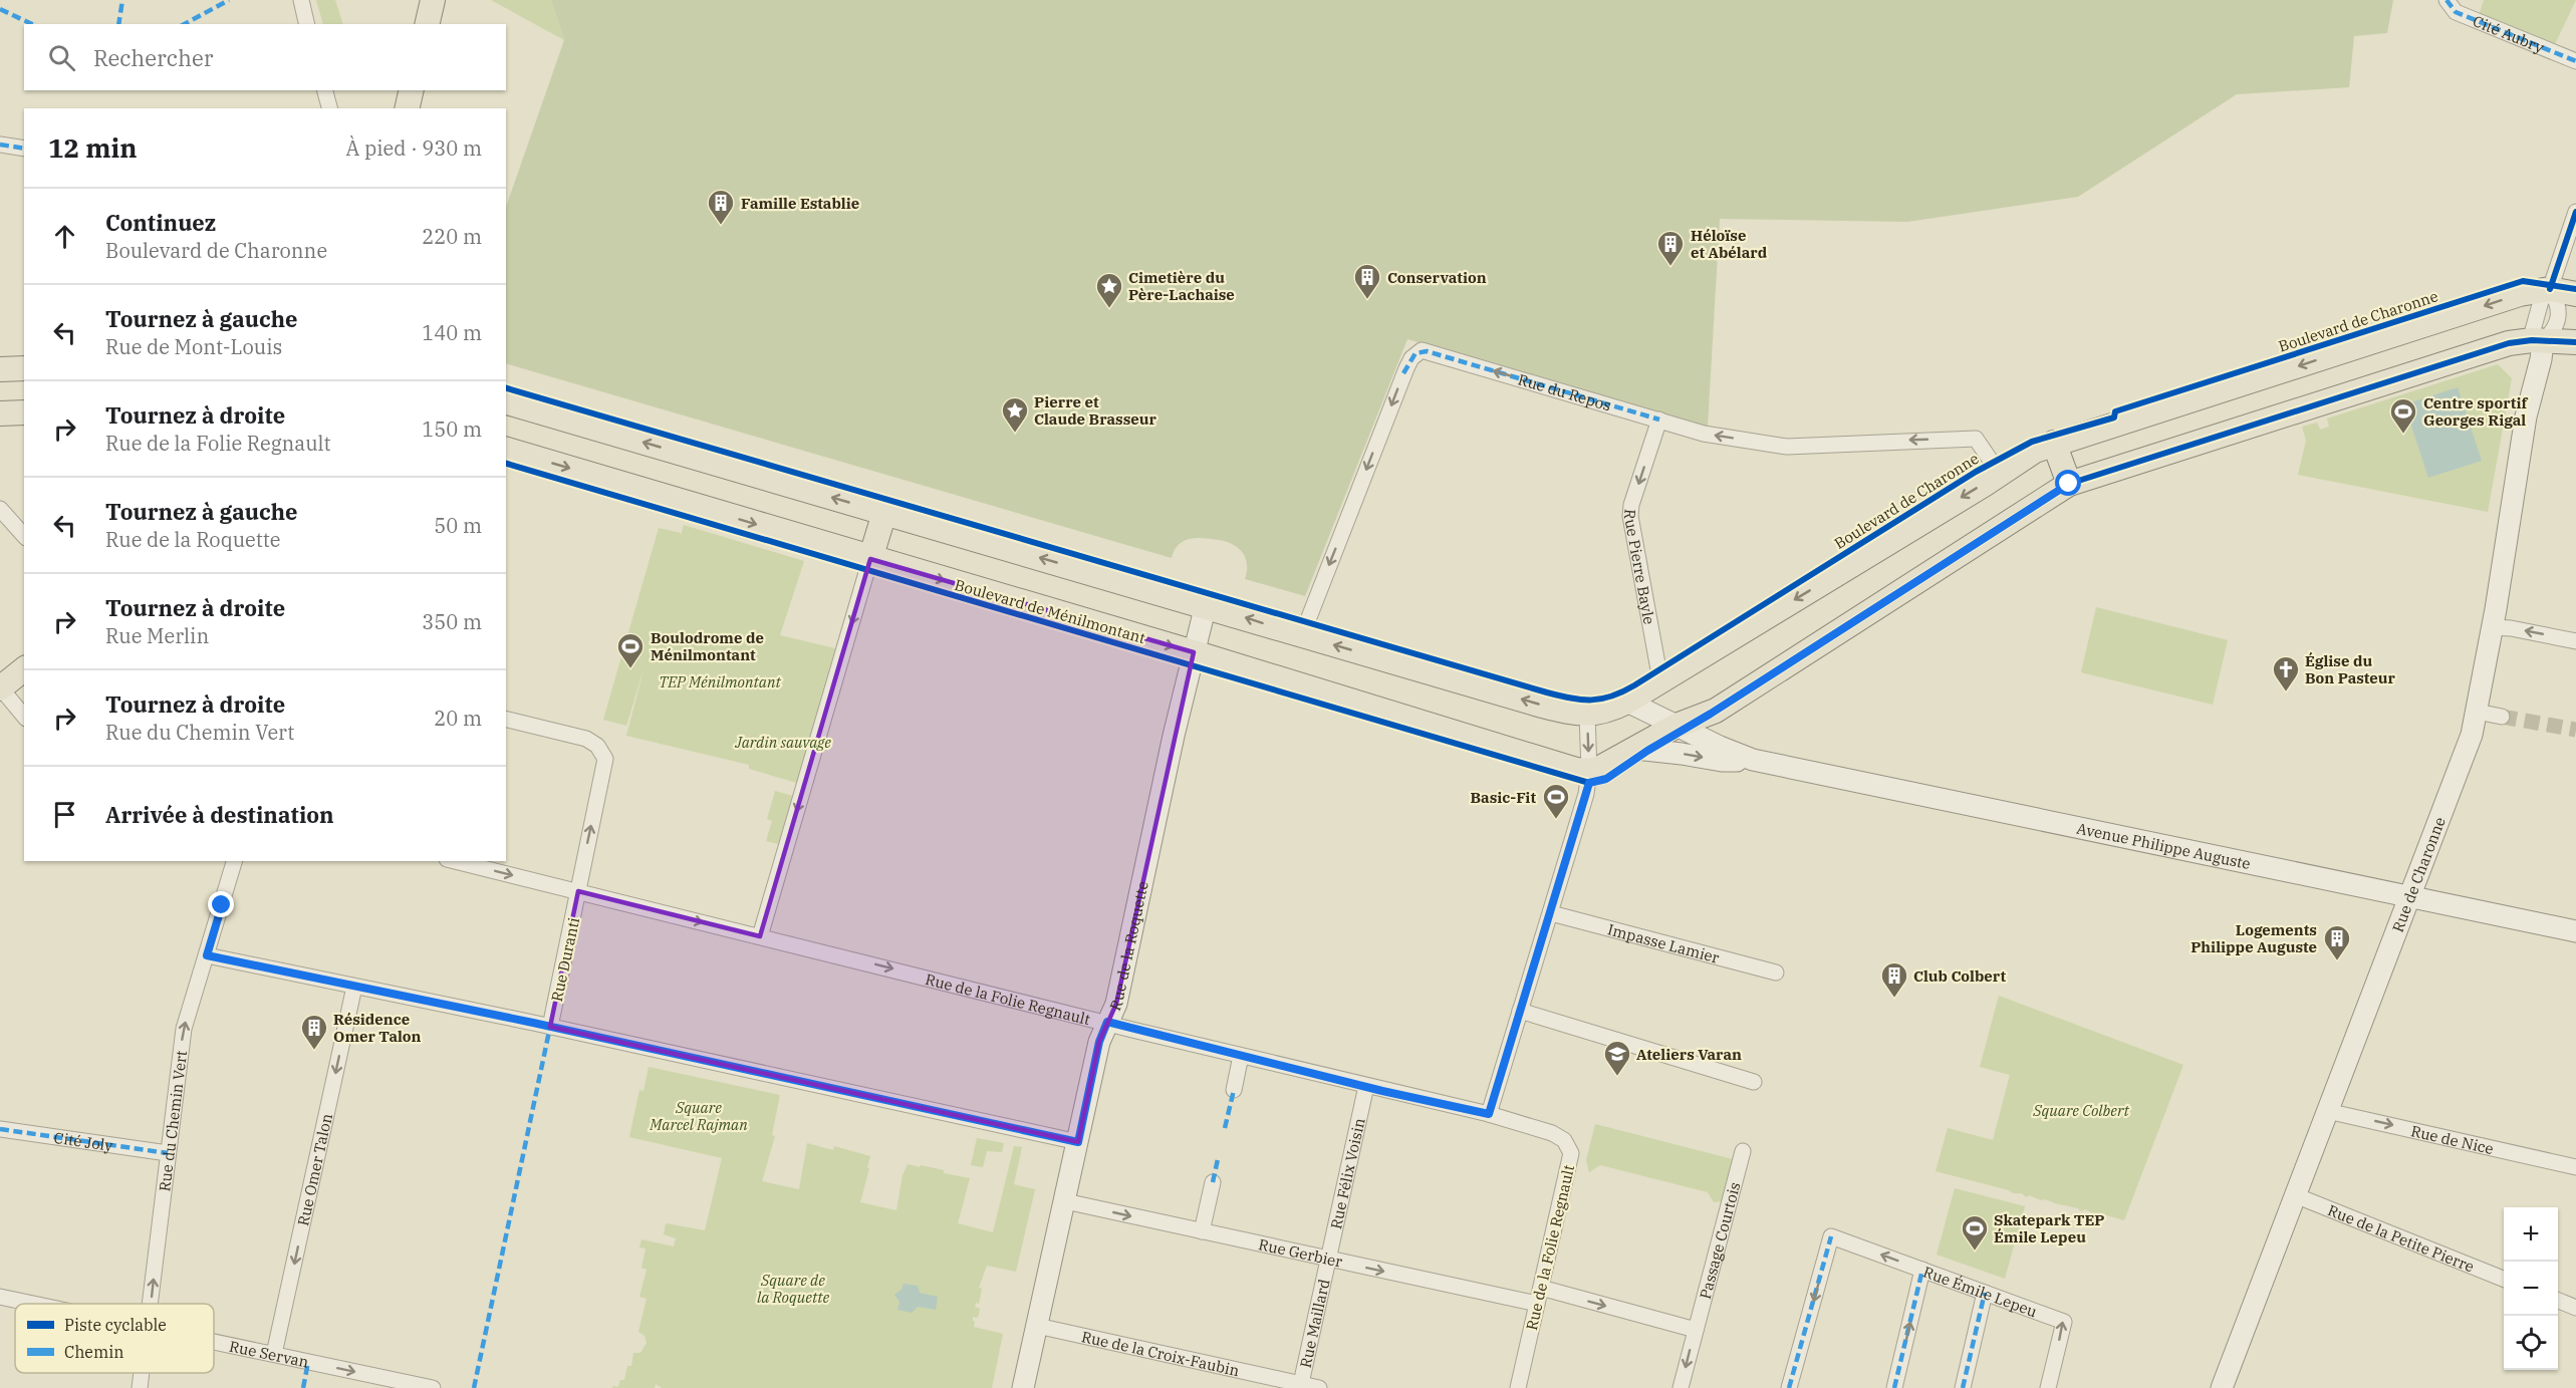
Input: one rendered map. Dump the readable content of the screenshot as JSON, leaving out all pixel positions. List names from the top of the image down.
{
  "streets": {
    "main road": ["Boulevard de Charonne", "Boulevard de Ménilmontant"],
    "street": [
      "Cité Aubry",
      "Rue du Repos",
      "Rue Pierre Bayle",
      "Avenue Philippe Auguste",
      "Rue de Charonne",
      "Impasse Lamier",
      "Rue de la Roquette",
      "Rue Duranti",
      "Rue de la Folie Regnault",
      "Rue du Chemin Vert",
      "Rue de Nice",
      "Cité Joly",
      "Rue Omer Talon",
      "Rue Félix Voisin",
      "Rue de la Petite Pierre",
      "Passage Courtois",
      "Rue Gerbier",
      "Rue Émile Lepeu",
      "Rue Maillard",
      "Rue de la Croix-Faubin",
      "Rue Servan"
    ]
  },
  "crossings": [
    ["Boulevard de Charonne", "Rue du Repos"],
    ["Boulevard de Charonne", "Rue Pierre Bayle"],
    ["Boulevard de Charonne", "Avenue Philippe Auguste"],
    ["Boulevard de Charonne", "Rue de Charonne"],
    ["Rue du Repos", "Rue Pierre Bayle"],
    ["Boulevard de Ménilmontant", "Rue de la Roquette"],
    ["Avenue Philippe Auguste", "Rue de Charonne"],
    ["Rue de Charonne", "Rue de Nice"],
    ["Rue de Charonne", "Rue de la Petite Pierre"],
    ["Rue de la Roquette", "Rue de la Folie Regnault"],
    ["Rue de la Roquette", "Rue Gerbier"],
    ["Rue de la Roquette", "Rue de la Croix-Faubin"],
    ["Rue Duranti", "Rue de la Folie Regnault"],
    ["Rue de la Folie Regnault", "Rue Félix Voisin"],
    ["Rue de la Folie Regnault", "Rue Gerbier"],
    ["Rue du Chemin Vert", "Cité Joly"],
    ["Rue Omer Talon", "Rue Servan"],
    ["Rue Félix Voisin", "Rue Gerbier"],
    ["Rue Félix Voisin", "Rue Maillard"],
    ["Rue Gerbier", "Rue Maillard"],
    ["Rue Maillard", "Rue de la Croix-Faubin"]
  ],
  "one_way": [
    "Rue Pierre Bayle",
    "Rue du Chemin Vert",
    "Rue de Nice",
    "Rue Omer Talon",
    "Rue Gerbier",
    "Rue Servan"
  ],
  "parks": [
    "TEP Ménilmontant",
    "Jardin sauvage",
    "Square Marcel Rajman",
    "Square Colbert",
    "Square de la Roquette"
  ],
  "places": {
    "building": [
      "Famille Establie",
      "Héloïse et Abélard",
      "Conservation",
      "Logements Philippe Auguste",
      "Club Colbert",
      "Résidence Omer Talon"
    ],
    "place": ["Cimetière du Père-Lachaise", "Pierre et Claude Brasseur"],
    "sports": [
      "Centre sportif Georges Rigal",
      "Boulodrome de Ménilmontant",
      "Basic-Fit",
      "Skatepark TEP Émile Lepeu"
    ],
    "church": ["Église du Bon Pasteur"],
    "school or university": ["Ateliers Varan"]
  },
  "legend": ["Piste cyclable", "Chemin"],
  "page": {
    "search": "Rechercher",
    "heading": ["12 min", "À pied · 930 m"],
    "list": [
      ["Continuez", "Boulevard de Charonne", "220 m"],
      ["Tournez à gauche", "Rue de Mont-Louis", "140 m"],
      ["Tournez à droite", "Rue de la Folie Regnault", "150 m"],
      ["Tournez à gauche", "Rue de la Roquette", "50 m"],
      ["Tournez à droite", "Rue Merlin", "350 m"],
      ["Tournez à droite", "Rue du Chemin Vert", "20 m"],
      "Arrivée à destination"
    ],
    "map_buttons": ["+", "−"]
  }
}
